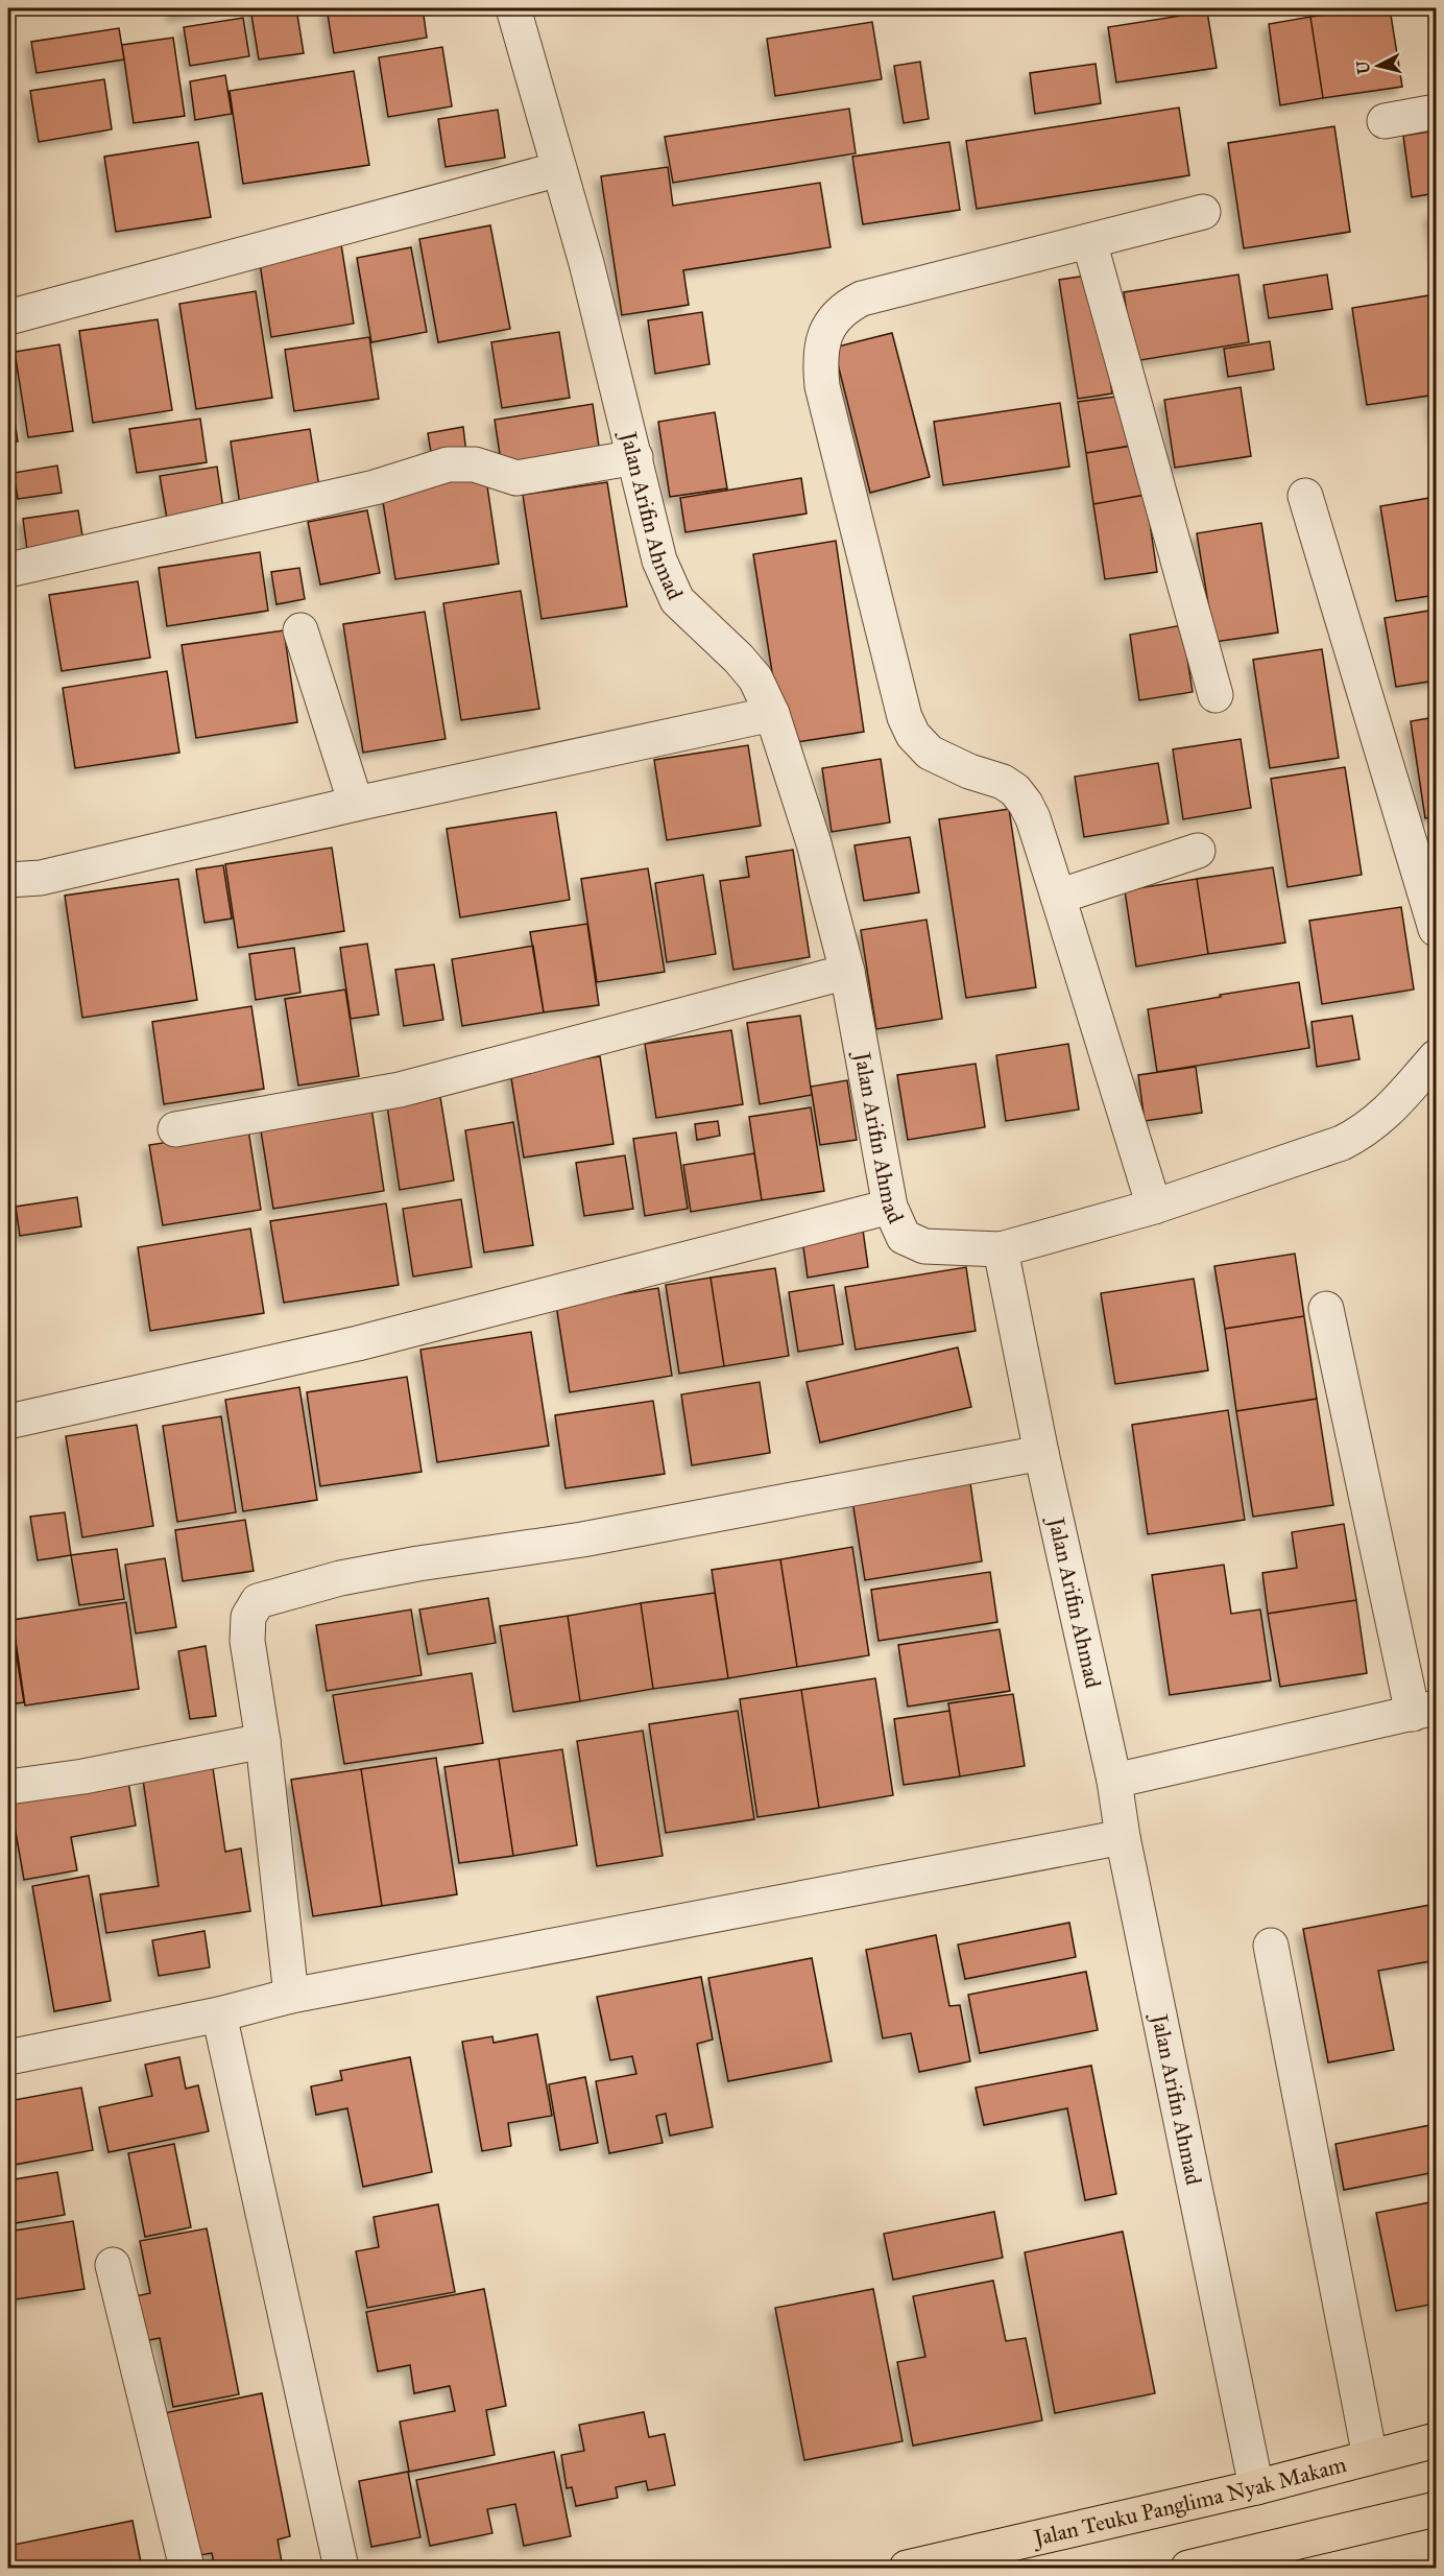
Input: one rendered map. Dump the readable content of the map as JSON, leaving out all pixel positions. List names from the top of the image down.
{
  "streets": {
    "main road": ["Jalan Teuku Panglima Nyak Makam"],
    "street": ["Jalan Arifin Ahmad"]
  },
  "crossings": [
    ["Jalan Arifin Ahmad", "Jalan Teuku Panglima Nyak Makam"]
  ],
  "north": "left"
}
